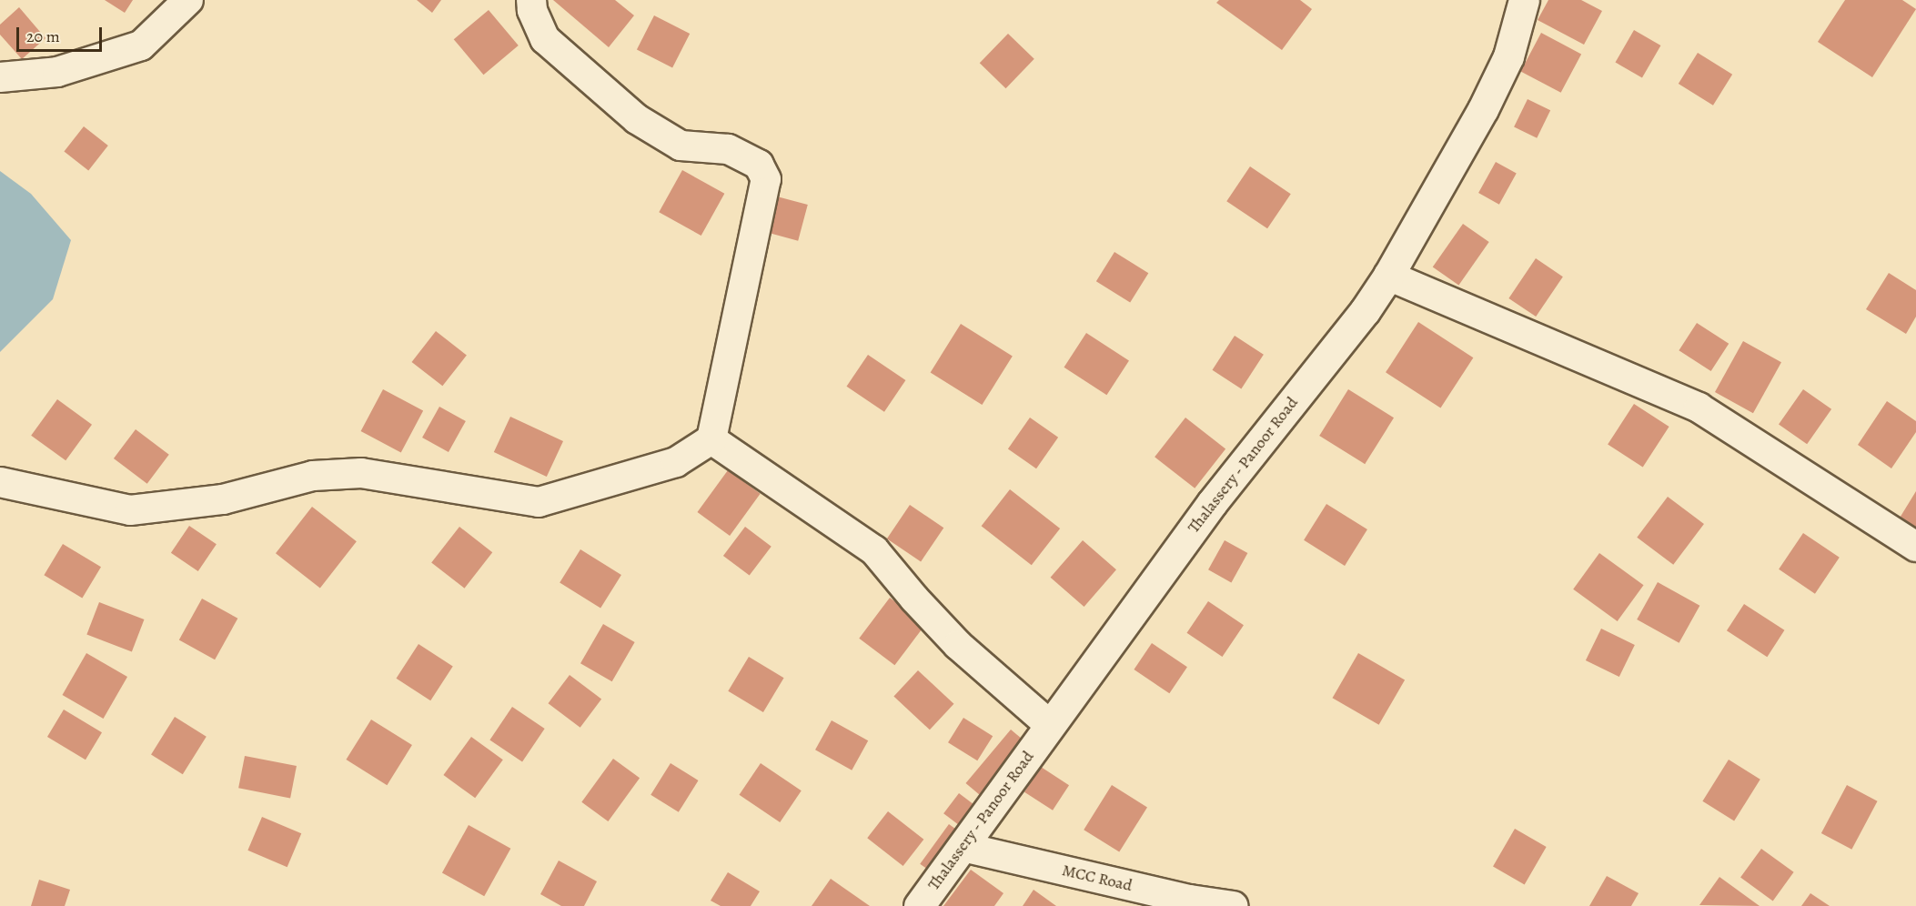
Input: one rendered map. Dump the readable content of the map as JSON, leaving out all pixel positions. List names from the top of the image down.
{
  "streets": {
    "main road": ["Thalassery - Panoor Road"],
    "street": ["MCC Road"]
  },
  "crossings": [
    ["Thalassery - Panoor Road", "MCC Road"]
  ],
  "scale_bar": "20 m"
}
